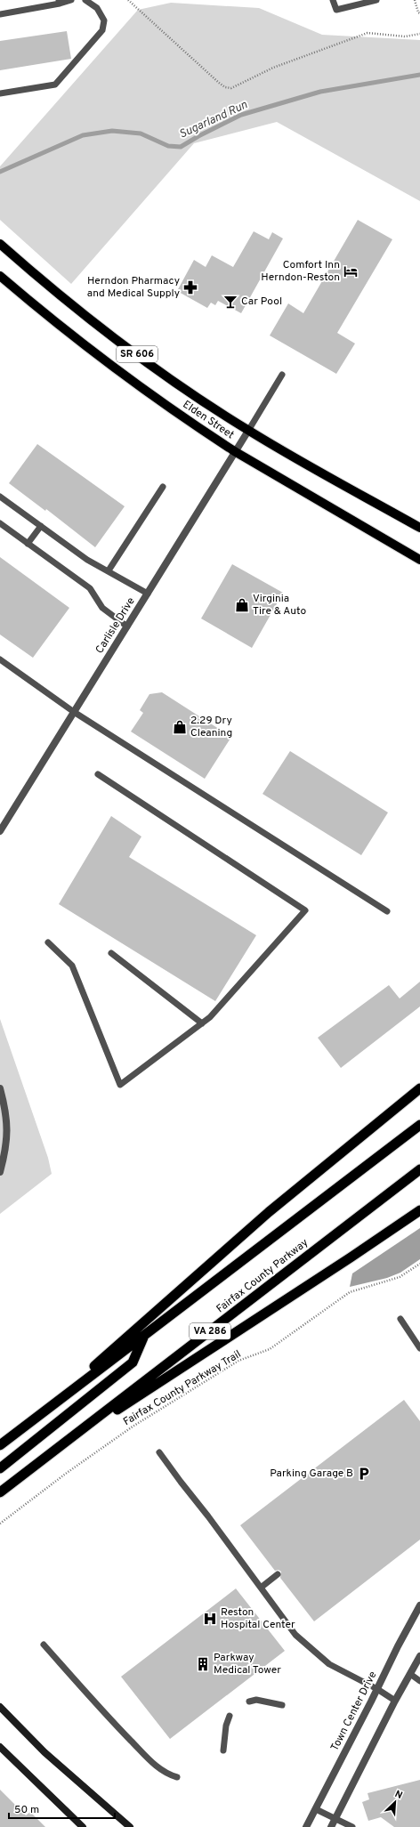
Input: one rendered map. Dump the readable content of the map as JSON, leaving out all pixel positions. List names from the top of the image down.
{
  "streets": {
    "highway": ["Fairfax County Parkway", "VA 286"],
    "main road": ["SR 606", "Elden Street"],
    "street": ["Carlisle Drive", "Town Center Drive"],
    "path": ["Fairfax County Parkway Trail"]
  },
  "crossings": [
    ["Elden Street", "Carlisle Drive"]
  ],
  "water": ["Sugarland Run"],
  "places": {
    "hotel": ["Comfort Inn Herndon-Reston"],
    "pharmacy": ["Herndon Pharmacy and Medical Supply"],
    "bar": ["Car Pool"],
    "shop": ["Virginia Tire & Auto", "2.29 Dry Cleaning"],
    "parking": ["Parking Garage B"],
    "hospital": ["Reston Hospital Center"],
    "building": ["Parkway Medical Tower"]
  },
  "scale_bar": "50 m",
  "north": "top right"
}
